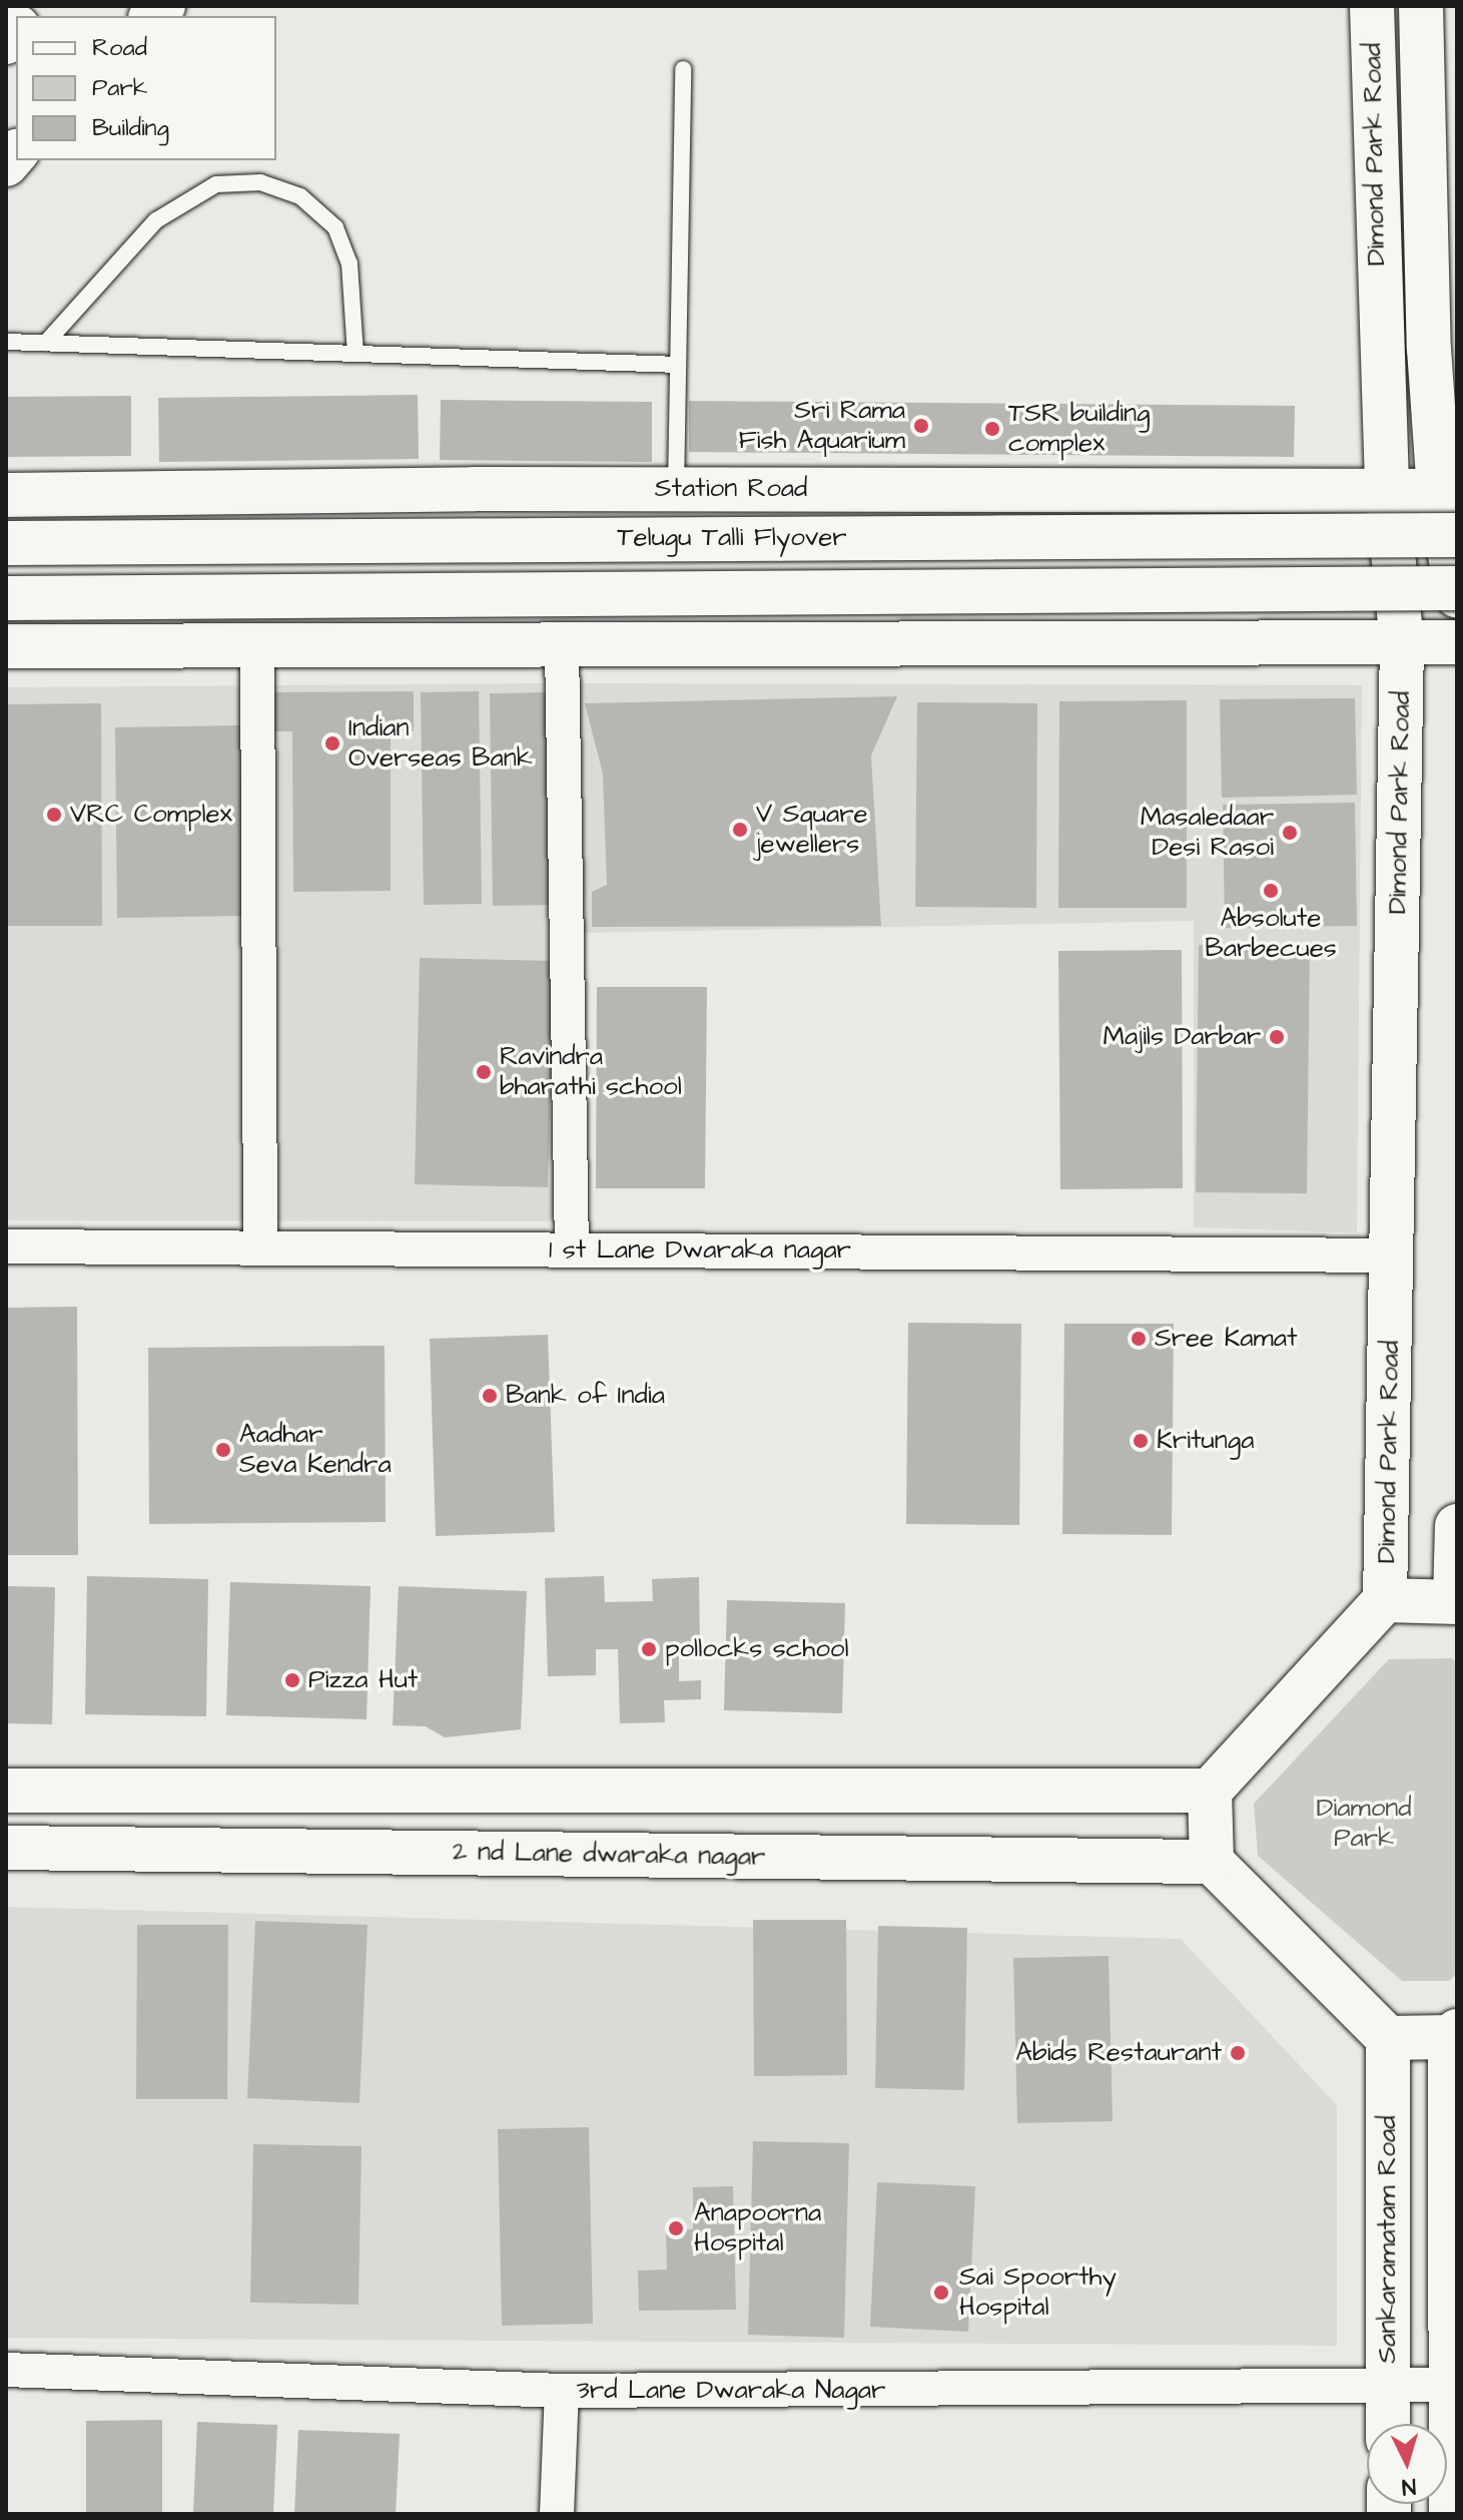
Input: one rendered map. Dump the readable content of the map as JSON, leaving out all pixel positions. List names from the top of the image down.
{
  "streets": {
    "main road": [
      "Dimond Park Road",
      "Station Road",
      "Telugu Talli Flyover",
      "2 nd Lane dwaraka nagar",
      "Sankaramatam Road"
    ],
    "street": ["1 st Lane Dwaraka nagar", "3rd Lane Dwaraka Nagar"]
  },
  "crossings": [
    ["Dimond Park Road", "Station Road"],
    ["Dimond Park Road", "1 st Lane Dwaraka nagar"],
    ["Sankaramatam Road", "3rd Lane Dwaraka Nagar"]
  ],
  "parks": ["Diamond Park"],
  "places": [
    "Sri Rama Fish Aquarium",
    "TSR building complex",
    "Indian Overseas Bank",
    "VRC Complex",
    "V Square jewellers",
    "Masaledaar Desi Rasoi",
    "Absolute Barbecues",
    "Majils Darbar",
    "Ravindra bharathi school",
    "Sree Kamat",
    "Bank of India",
    "Kritunga",
    "Aadhar Seva Kendra",
    "pollocks school",
    "Pizza Hut",
    "Abids Restaurant",
    "Anapoorna Hospital",
    "Sai Spoorthy Hospital"
  ],
  "legend": ["Road", "Park", "Building"],
  "north": "bottom"
}
